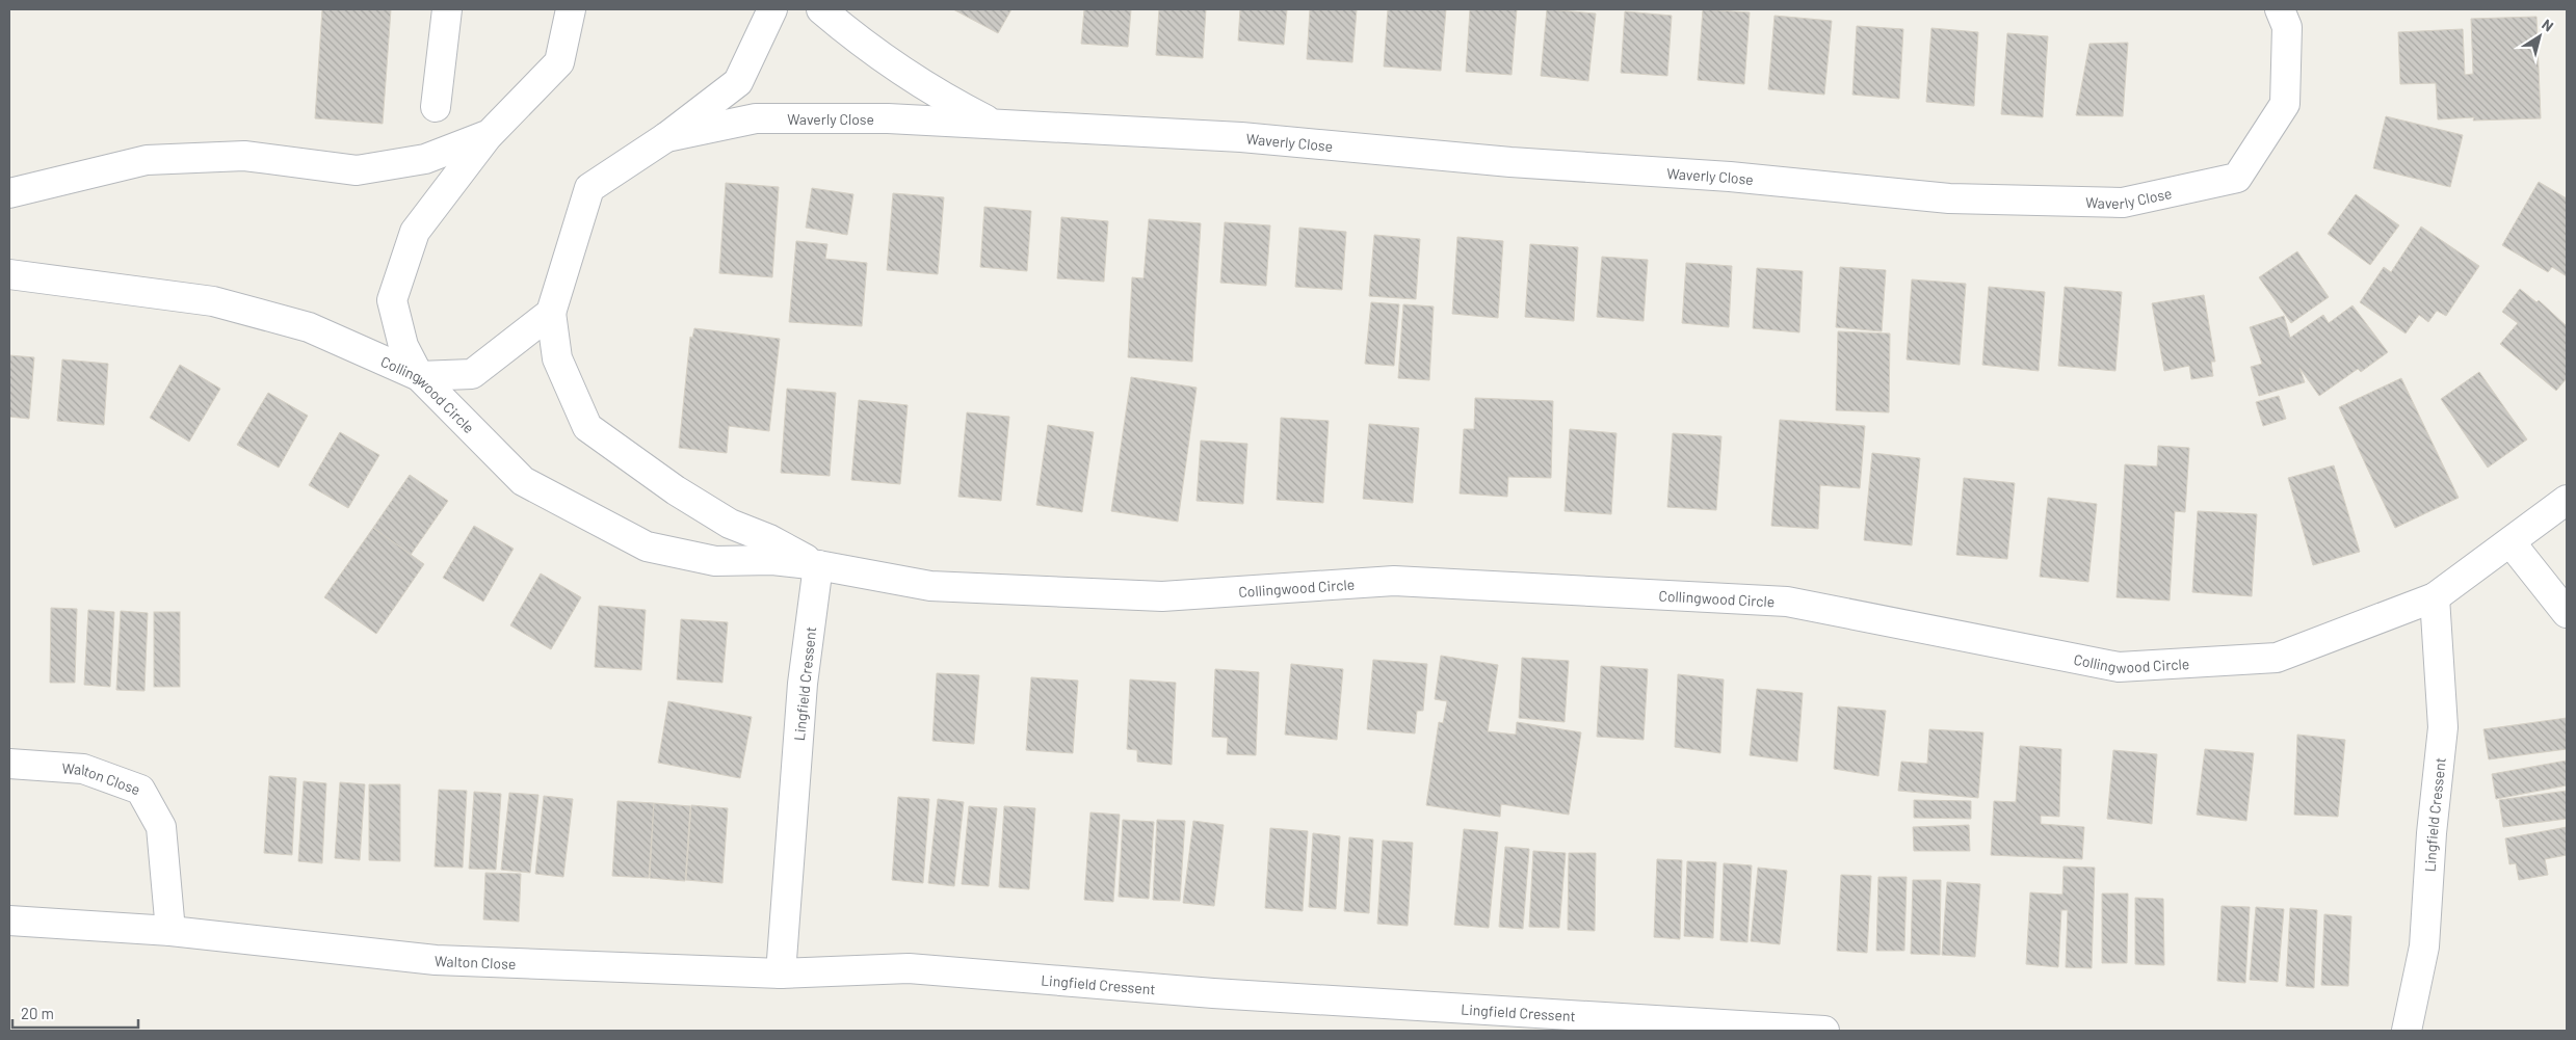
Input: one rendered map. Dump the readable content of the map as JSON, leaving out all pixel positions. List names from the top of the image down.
{
  "streets": {
    "street": [
      "Waverly Close",
      "Collingwood Circle",
      "Lingfield Cressent",
      "Walton Close"
    ]
  },
  "crossings": [
    ["Collingwood Circle", "Lingfield Cressent"],
    ["Lingfield Cressent", "Walton Close"]
  ],
  "scale_bar": "20 m",
  "north": "top right"
}
